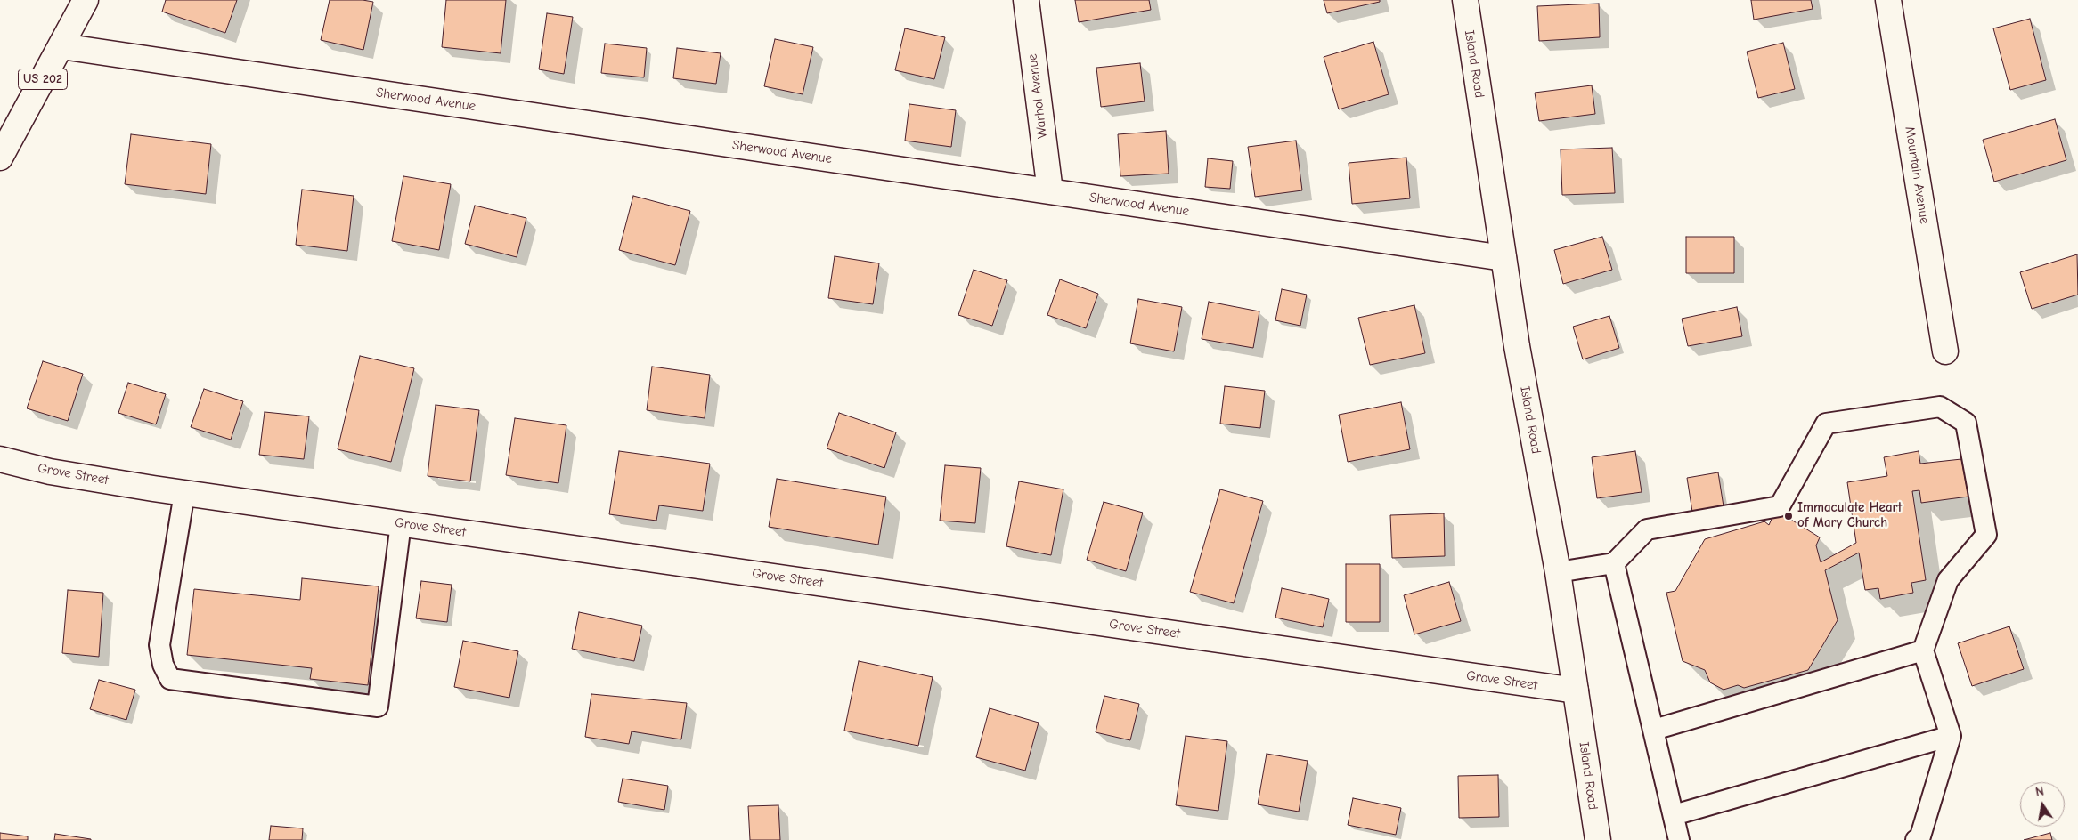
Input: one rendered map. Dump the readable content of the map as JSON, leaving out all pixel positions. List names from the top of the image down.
{
  "streets": {
    "street": [
      "Island Road",
      "US 202",
      "Warhol Avenue",
      "Sherwood Avenue",
      "Mountain Avenue",
      "Grove Street"
    ]
  },
  "crossings": [
    ["Island Road", "Sherwood Avenue"],
    ["Island Road", "Grove Street"],
    ["US 202", "Sherwood Avenue"],
    ["Warhol Avenue", "Sherwood Avenue"]
  ],
  "places": ["Immaculate Heart of Mary Church"],
  "north": "top"
}
